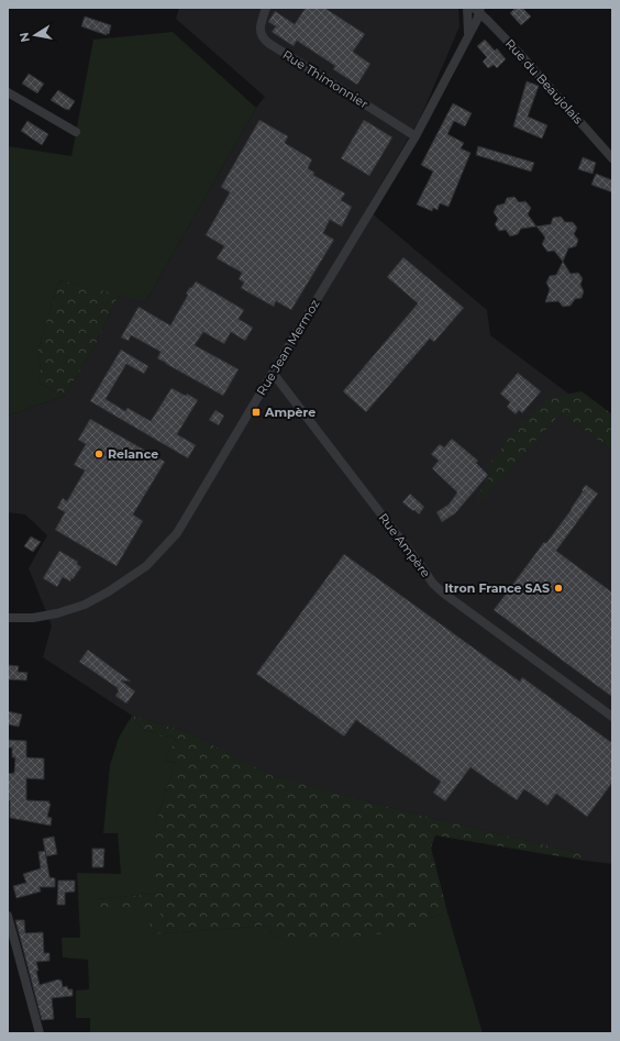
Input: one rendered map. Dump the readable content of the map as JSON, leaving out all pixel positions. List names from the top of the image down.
{
  "streets": {
    "street": [
      "Rue Thimonnier",
      "Rue du Beaujolais",
      "Rue Jean Mermoz",
      "Rue Ampère"
    ]
  },
  "crossings": [
    ["Rue Thimonnier", "Rue Jean Mermoz"],
    ["Rue du Beaujolais", "Rue Jean Mermoz"],
    ["Rue Jean Mermoz", "Rue Ampère"]
  ],
  "places": {
    "transit": ["Ampère"],
    "other": ["Relance", "Itron France SAS"]
  },
  "north": "left"
}
